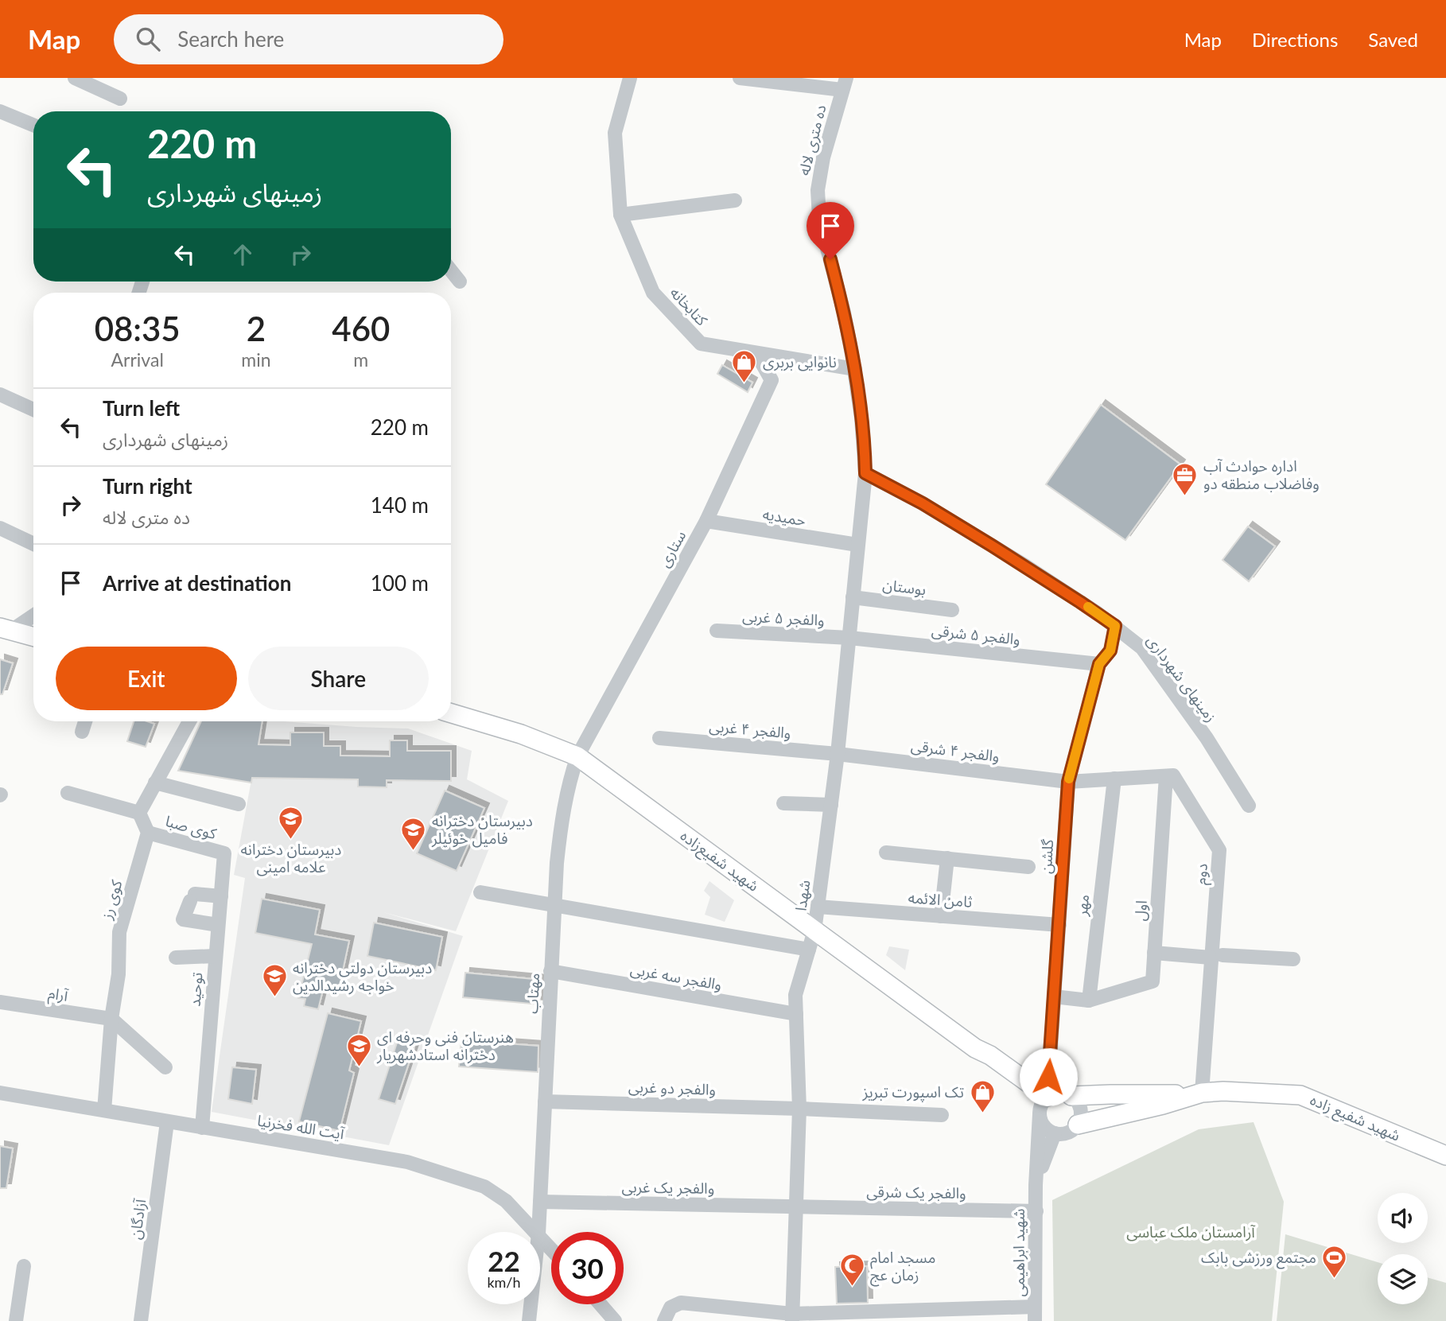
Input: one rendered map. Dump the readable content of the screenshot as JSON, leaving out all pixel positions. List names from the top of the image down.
{
  "streets": {
    "main road": ["شهید شفیع‌زاده", "شهید شفیع زاده"],
    "street": [
      "ده متری لاله",
      "کتابخانه",
      "حمیدیه",
      "ستاری",
      "بوستان",
      "والفجر ۵ غربی",
      "والفجر ۵ شرقی",
      "زمینهای شهرداری",
      "والفجر ۴ غربی",
      "والفجر ۴ شرقی",
      "کوی صبا",
      "گلشن",
      "دوم",
      "شهدا",
      "کوی رز",
      "ثامن الائمه",
      "مهر",
      "اول",
      "والفجر سه غربی",
      "توحید",
      "مهتاب",
      "آرام",
      "والفجر دو غربی",
      "آیت الله فخرنیا",
      "والفجر یک غربی",
      "والفجر یک شرقی",
      "آزادگان",
      "شهید ابراهیمی"
    ]
  },
  "crossings": [
    ["ده متری لاله", "کتابخانه"],
    ["ده متری لاله", "زمینهای شهرداری"],
    ["ده متری لاله", "شهدا"],
    ["کتابخانه", "ستاری"],
    ["حمیدیه", "ستاری"],
    ["حمیدیه", "شهدا"],
    ["ستاری", "شهید شفیع‌زاده"],
    ["ستاری", "مهتاب"],
    ["بوستان", "شهدا"],
    ["والفجر ۵ غربی", "والفجر ۵ شرقی"],
    ["والفجر ۵ غربی", "شهدا"],
    ["والفجر ۵ شرقی", "گلشن"],
    ["والفجر ۵ شرقی", "شهدا"],
    ["زمینهای شهرداری", "گلشن"],
    ["زمینهای شهرداری", "شهدا"],
    ["والفجر ۴ غربی", "والفجر ۴ شرقی"],
    ["والفجر ۴ غربی", "شهدا"],
    ["والفجر ۴ شرقی", "گلشن"],
    ["والفجر ۴ شرقی", "شهدا"],
    ["کوی صبا", "کوی رز"],
    ["کوی صبا", "توحید"],
    ["گلشن", "شهید شفیع‌زاده"],
    ["گلشن", "ثامن الائمه"],
    ["گلشن", "شهید شفیع زاده"],
    ["گلشن", "شهید ابراهیمی"],
    ["شهید شفیع‌زاده", "شهدا"],
    ["شهید شفیع‌زاده", "مهتاب"],
    ["شهید شفیع‌زاده", "شهید شفیع زاده"],
    ["شهید شفیع‌زاده", "شهید ابراهیمی"],
    ["دوم", "اول"],
    ["دوم", "شهید شفیع زاده"],
    ["شهدا", "ثامن الائمه"],
    ["شهدا", "والفجر سه غربی"],
    ["شهدا", "والفجر دو غربی"],
    ["شهدا", "والفجر یک غربی"],
    ["شهدا", "والفجر یک شرقی"],
    ["کوی رز", "آرام"],
    ["کوی رز", "آیت الله فخرنیا"],
    ["مهر", "اول"],
    ["والفجر سه غربی", "مهتاب"],
    ["توحید", "آیت الله فخرنیا"],
    ["مهتاب", "والفجر دو غربی"],
    ["مهتاب", "والفجر یک غربی"],
    ["شهید شفیع زاده", "شهید ابراهیمی"],
    ["آیت الله فخرنیا", "آزادگان"],
    ["والفجر یک غربی", "والفجر یک شرقی"],
    ["والفجر یک شرقی", "شهید ابراهیمی"]
  ],
  "parks": ["آرامستان ملک عباسی"],
  "places": {
    "shop": ["نانوایی بربری", "تک اسپورت تبریز"],
    "office": ["اداره حوادث آب وفاضلاب منطقه دو"],
    "school or university": [
      "دبیرستان دخترانه علامه امینی",
      "دبیرستان دخترانه فامیل خوئیلر",
      "دبیرستان دولتی دخترانه خواجه رشیدالدین",
      "هنرستان فنی وحرفه ای دخترانه استادشهریار"
    ],
    "sports": ["مجتمع ورزشی بابک"],
    "mosque": ["مسجد امام زمان عج"]
  },
  "page": {
    "header": "Map",
    "search": "Search here",
    "nav": ["Map", "Directions", "Saved"],
    "turn": ["220 m", "زمینهای شهرداری"],
    "eta": [
      "08:35",
      "Arrival",
      "2",
      "min",
      "460",
      "m"
    ],
    "list": [
      {
        "name": "Turn left",
        "note": "زمینهای شهرداری",
        "value": "220 m"
      },
      {
        "name": "Turn right",
        "note": "ده متری لاله",
        "value": "140 m"
      },
      {
        "name": "Arrive at destination",
        "value": "100 m"
      }
    ],
    "buttons": ["Exit", "Share"],
    "speed": "22 km/h",
    "limit": "30"
  }
}
